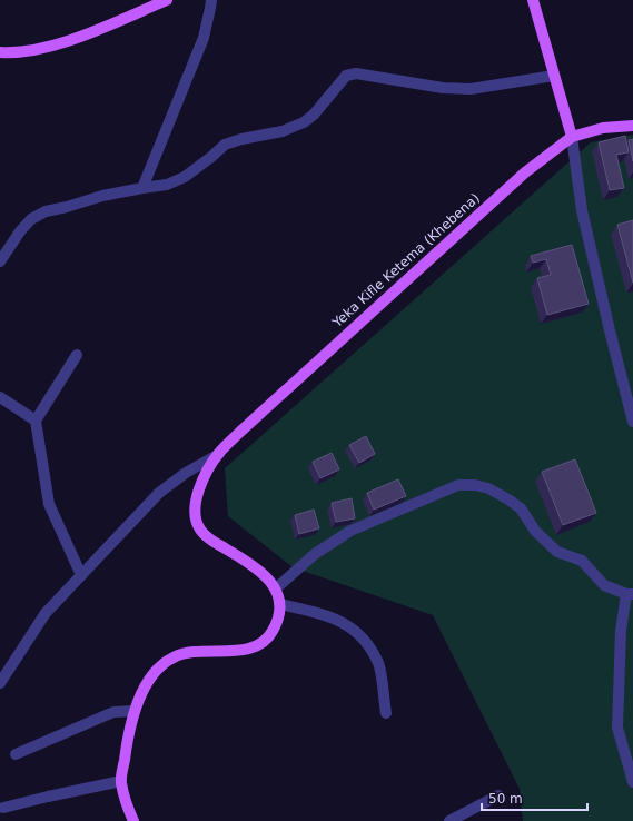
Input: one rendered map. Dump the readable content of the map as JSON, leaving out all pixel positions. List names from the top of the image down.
{
  "streets": {
    "main road": ["Yeka Kifle Ketema (Khebena)"]
  },
  "scale_bar": "50 m"
}
